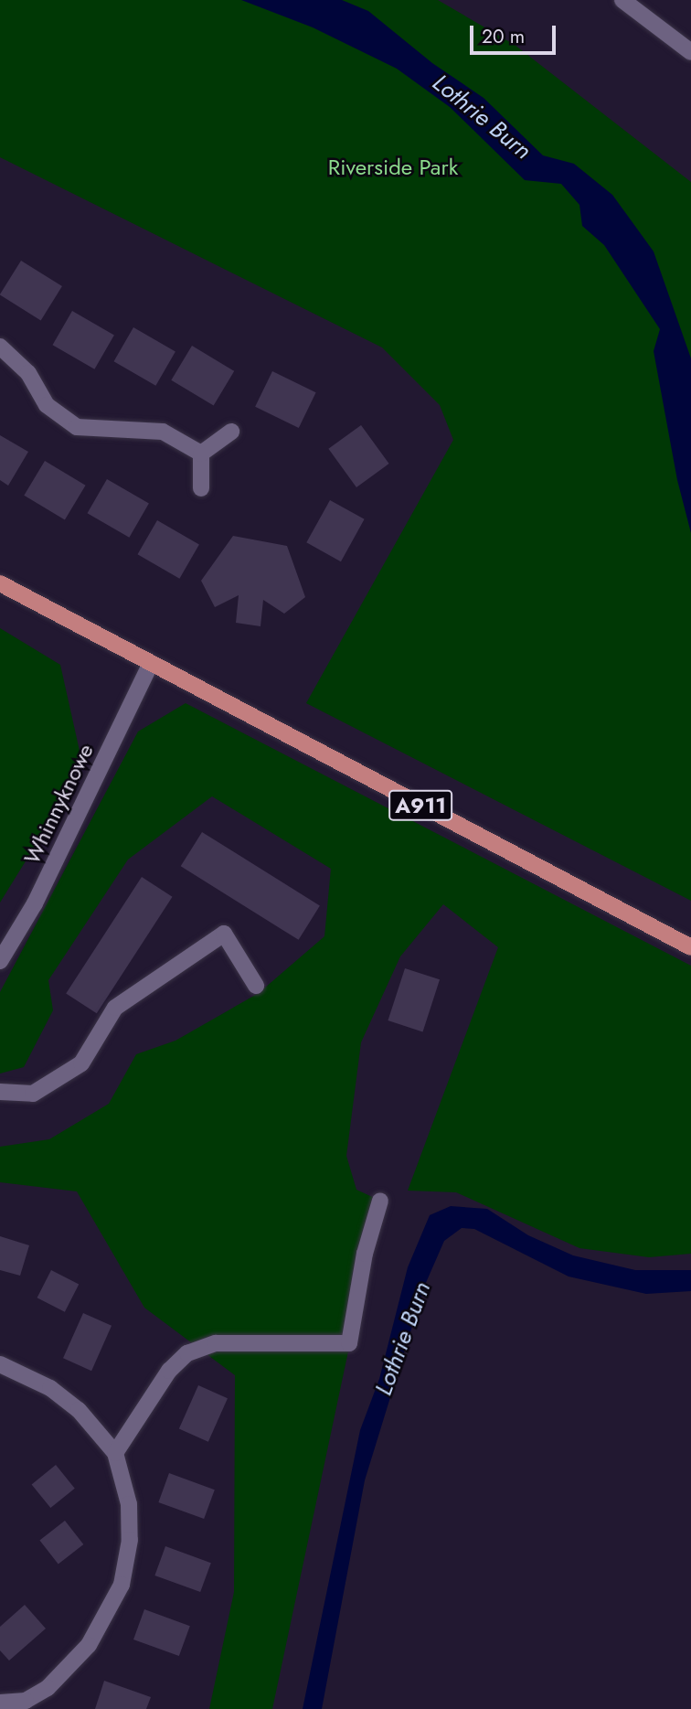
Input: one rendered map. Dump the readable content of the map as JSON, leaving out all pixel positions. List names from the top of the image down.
{
  "streets": {
    "main road": ["A911"],
    "street": ["Whinnyknowe"]
  },
  "crossings": [
    ["Whinnyknowe", "A911"]
  ],
  "water": ["Lothrie Burn"],
  "parks": ["Riverside Park"],
  "scale_bar": "20 m"
}
